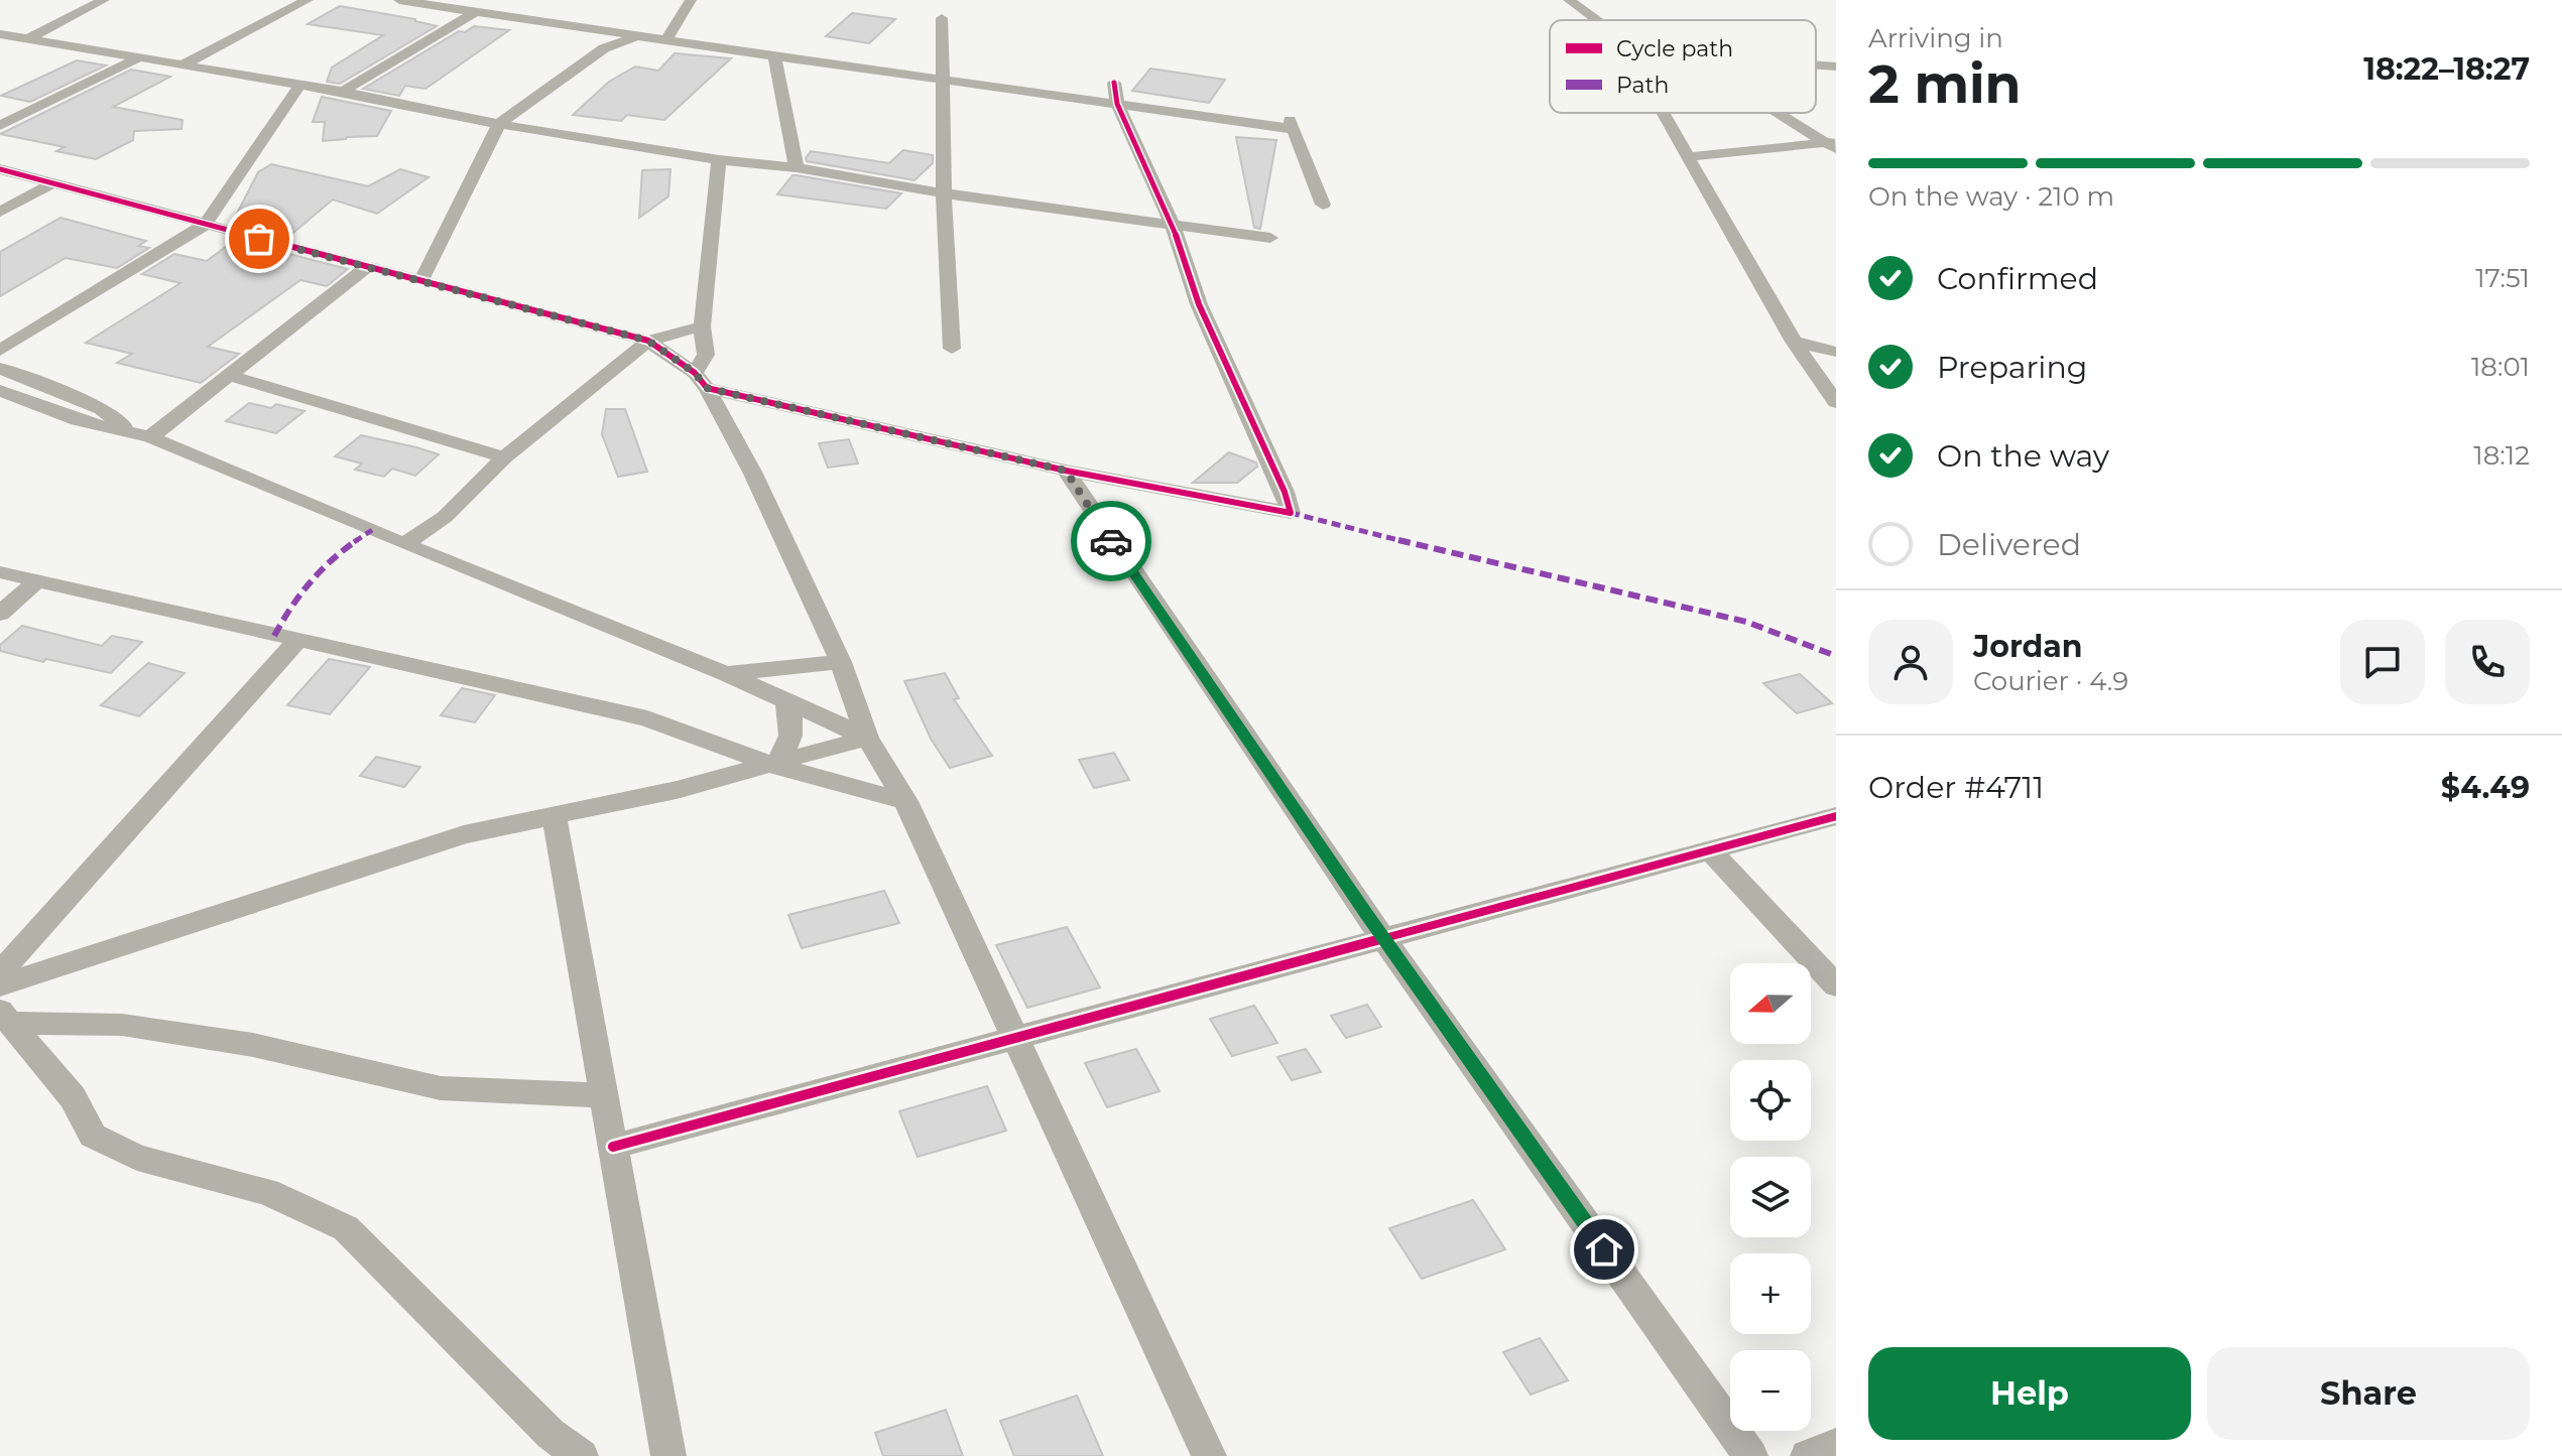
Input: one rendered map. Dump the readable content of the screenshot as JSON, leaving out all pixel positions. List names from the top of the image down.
{
  "legend": ["Cycle path", "Path"],
  "north": "left",
  "page": {
    "heading": ["2 min", "Arriving in", "18:22–18:27"],
    "panel": [
      "Jordan",
      "Courier · 4.9",
      "Order #4711",
      "$4.49"
    ],
    "bar": "On the way · 210 m",
    "list": [
      ["Confirmed", "17:51"],
      ["Preparing", "18:01"],
      ["On the way", "18:12"],
      "Delivered"
    ],
    "map_buttons": ["+", "−"],
    "buttons": ["Help", "Share"]
  }
}
